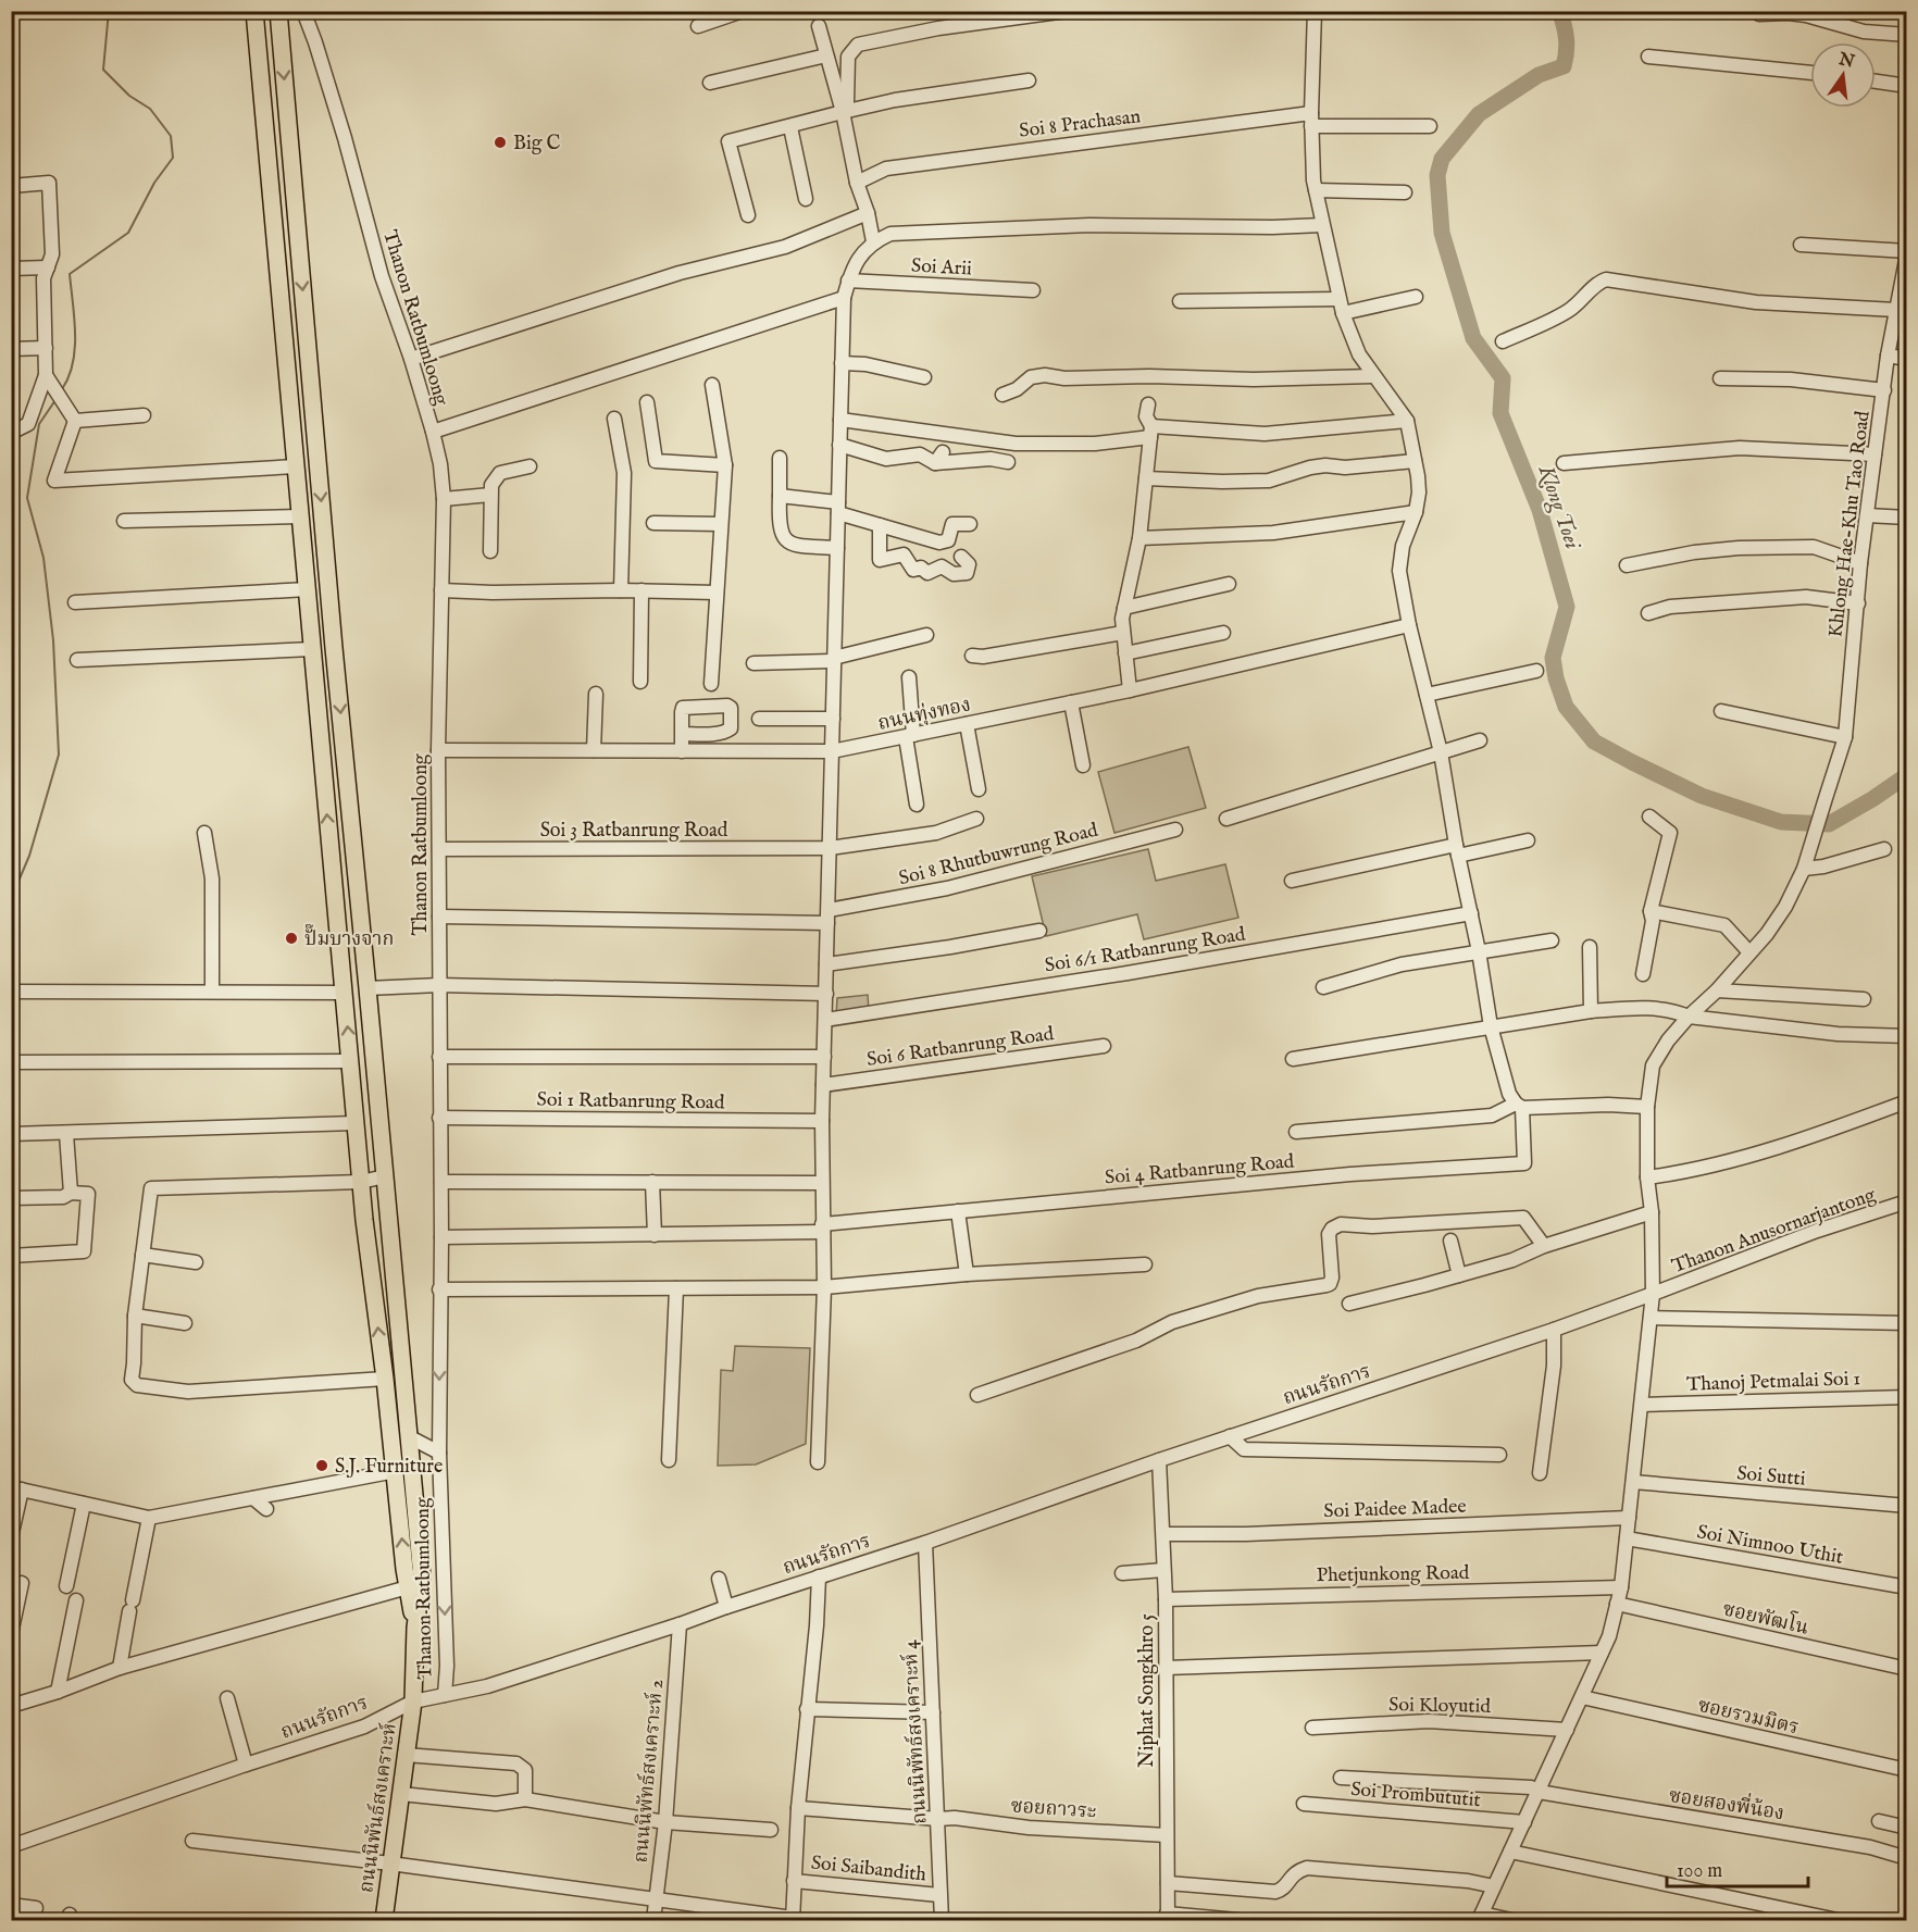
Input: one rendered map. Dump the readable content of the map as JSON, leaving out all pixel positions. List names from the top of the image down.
{
  "streets": {
    "main road": ["ถนนนิพันธ์สงเคราะห์"],
    "street": [
      "Soi 8 Prachasan",
      "Soi Arii",
      "Thanon Ratbumloong",
      "Khlong Hae-Khu Tao Road",
      "ถนนทุ่งทอง",
      "Soi 3 Ratbanrung Road",
      "Soi 8 Rhutbuwrung Road",
      "Soi 6/1 Ratbanrung Road",
      "Soi 6 Ratbanrung Road",
      "Soi 1 Ratbanrung Road",
      "Soi 4 Ratbanrung Road",
      "Thanon Anusornarjantong",
      "Thanoj Petmalai Soi 1",
      "ถนนรัถการ",
      "Soi Sutti",
      "Soi Paidee Madee",
      "Soi Nimnoo Uthit",
      "Phetjunkong Road",
      "ซอยพัฒโน",
      "Niphat Songkhro 5",
      "Soi Kloyutid",
      "ซอยรวมมิตร",
      "ถนนนิพัทธ์สงเคราะห์ 4",
      "ถนนนิพัทธ์สงเคราะห์ 2",
      "Soi Prombututit",
      "ซอยสองพี่น้อง",
      "ซอยถาวระ",
      "Soi Saibandith"
    ]
  },
  "crossings": [
    ["Thanon Ratbumloong", "ถนนทุ่งทอง"],
    ["Thanon Ratbumloong", "Soi 3 Ratbanrung Road"],
    ["Thanon Ratbumloong", "Soi 8 Rhutbuwrung Road"],
    ["Thanon Ratbumloong", "Soi 1 Ratbanrung Road"],
    ["Thanon Ratbumloong", "Soi 4 Ratbanrung Road"],
    ["Thanon Ratbumloong", "ถนนรัถการ"],
    ["Khlong Hae-Khu Tao Road", "Thanon Anusornarjantong"],
    ["Khlong Hae-Khu Tao Road", "Thanoj Petmalai Soi 1"],
    ["Khlong Hae-Khu Tao Road", "ถนนรัถการ"],
    ["Khlong Hae-Khu Tao Road", "Soi Sutti"],
    ["Khlong Hae-Khu Tao Road", "Soi Paidee Madee"],
    ["Khlong Hae-Khu Tao Road", "Soi Nimnoo Uthit"],
    ["Khlong Hae-Khu Tao Road", "Phetjunkong Road"],
    ["Khlong Hae-Khu Tao Road", "ซอยพัฒโน"],
    ["Khlong Hae-Khu Tao Road", "Soi Kloyutid"],
    ["Khlong Hae-Khu Tao Road", "ซอยรวมมิตร"],
    ["Khlong Hae-Khu Tao Road", "Soi Prombututit"],
    ["Khlong Hae-Khu Tao Road", "ซอยสองพี่น้อง"],
    ["Thanon Anusornarjantong", "ถนนรัถการ"],
    ["ถนนรัถการ", "Niphat Songkhro 5"],
    ["ถนนรัถการ", "ถนนนิพัทธ์สงเคราะห์ 4"],
    ["ถนนรัถการ", "ถนนนิพัทธ์สงเคราะห์ 2"],
    ["ถนนรัถการ", "ถนนนิพันธ์สงเคราะห์"],
    ["Soi Paidee Madee", "Niphat Songkhro 5"],
    ["Phetjunkong Road", "Niphat Songkhro 5"],
    ["Niphat Songkhro 5", "ซอยถาวระ"],
    ["ถนนนิพัทธ์สงเคราะห์ 4", "ซอยถาวระ"],
    ["ถนนนิพัทธ์สงเคราะห์ 4", "Soi Saibandith"]
  ],
  "water": ["Klong Toei"],
  "places": ["Big C", "ปั๊มบางจาก", "S.J. Furniture"],
  "scale_bar": "100 m",
  "north": "top"
}
